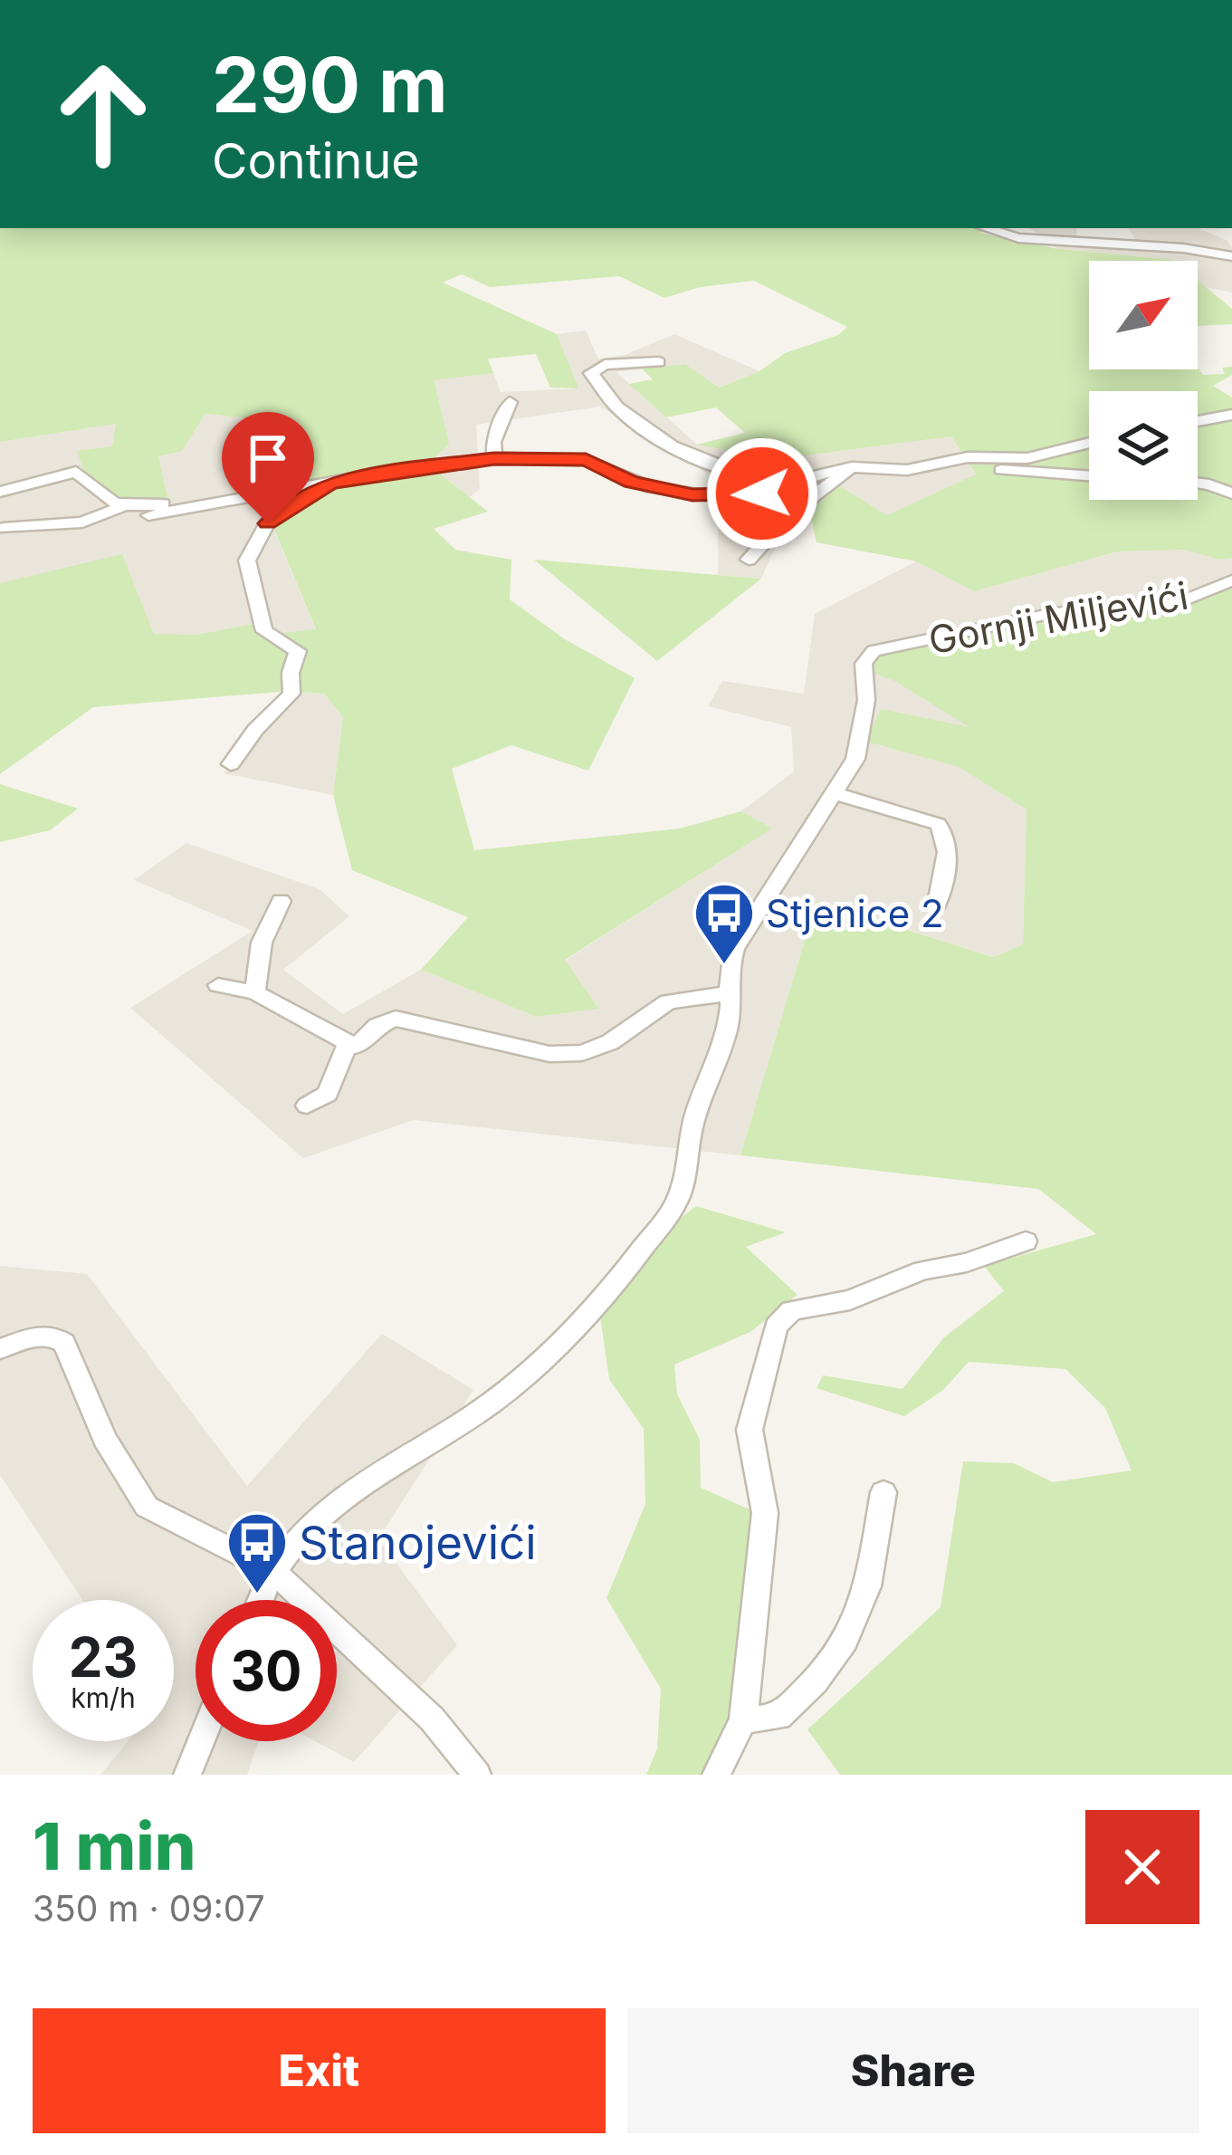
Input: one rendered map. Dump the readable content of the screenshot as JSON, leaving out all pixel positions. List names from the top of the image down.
{
  "streets": {
    "street": ["Gornji Miljevići"]
  },
  "places": {
    "bus stop": ["Stjenice 2", "Stanojevići"]
  },
  "north": "top right",
  "page": {
    "turn": ["290 m", "Continue"],
    "speed": "23 km/h",
    "limit": "30",
    "heading": ["1 min", "350 m · 09:07"],
    "buttons": ["Exit", "Share"]
  }
}
